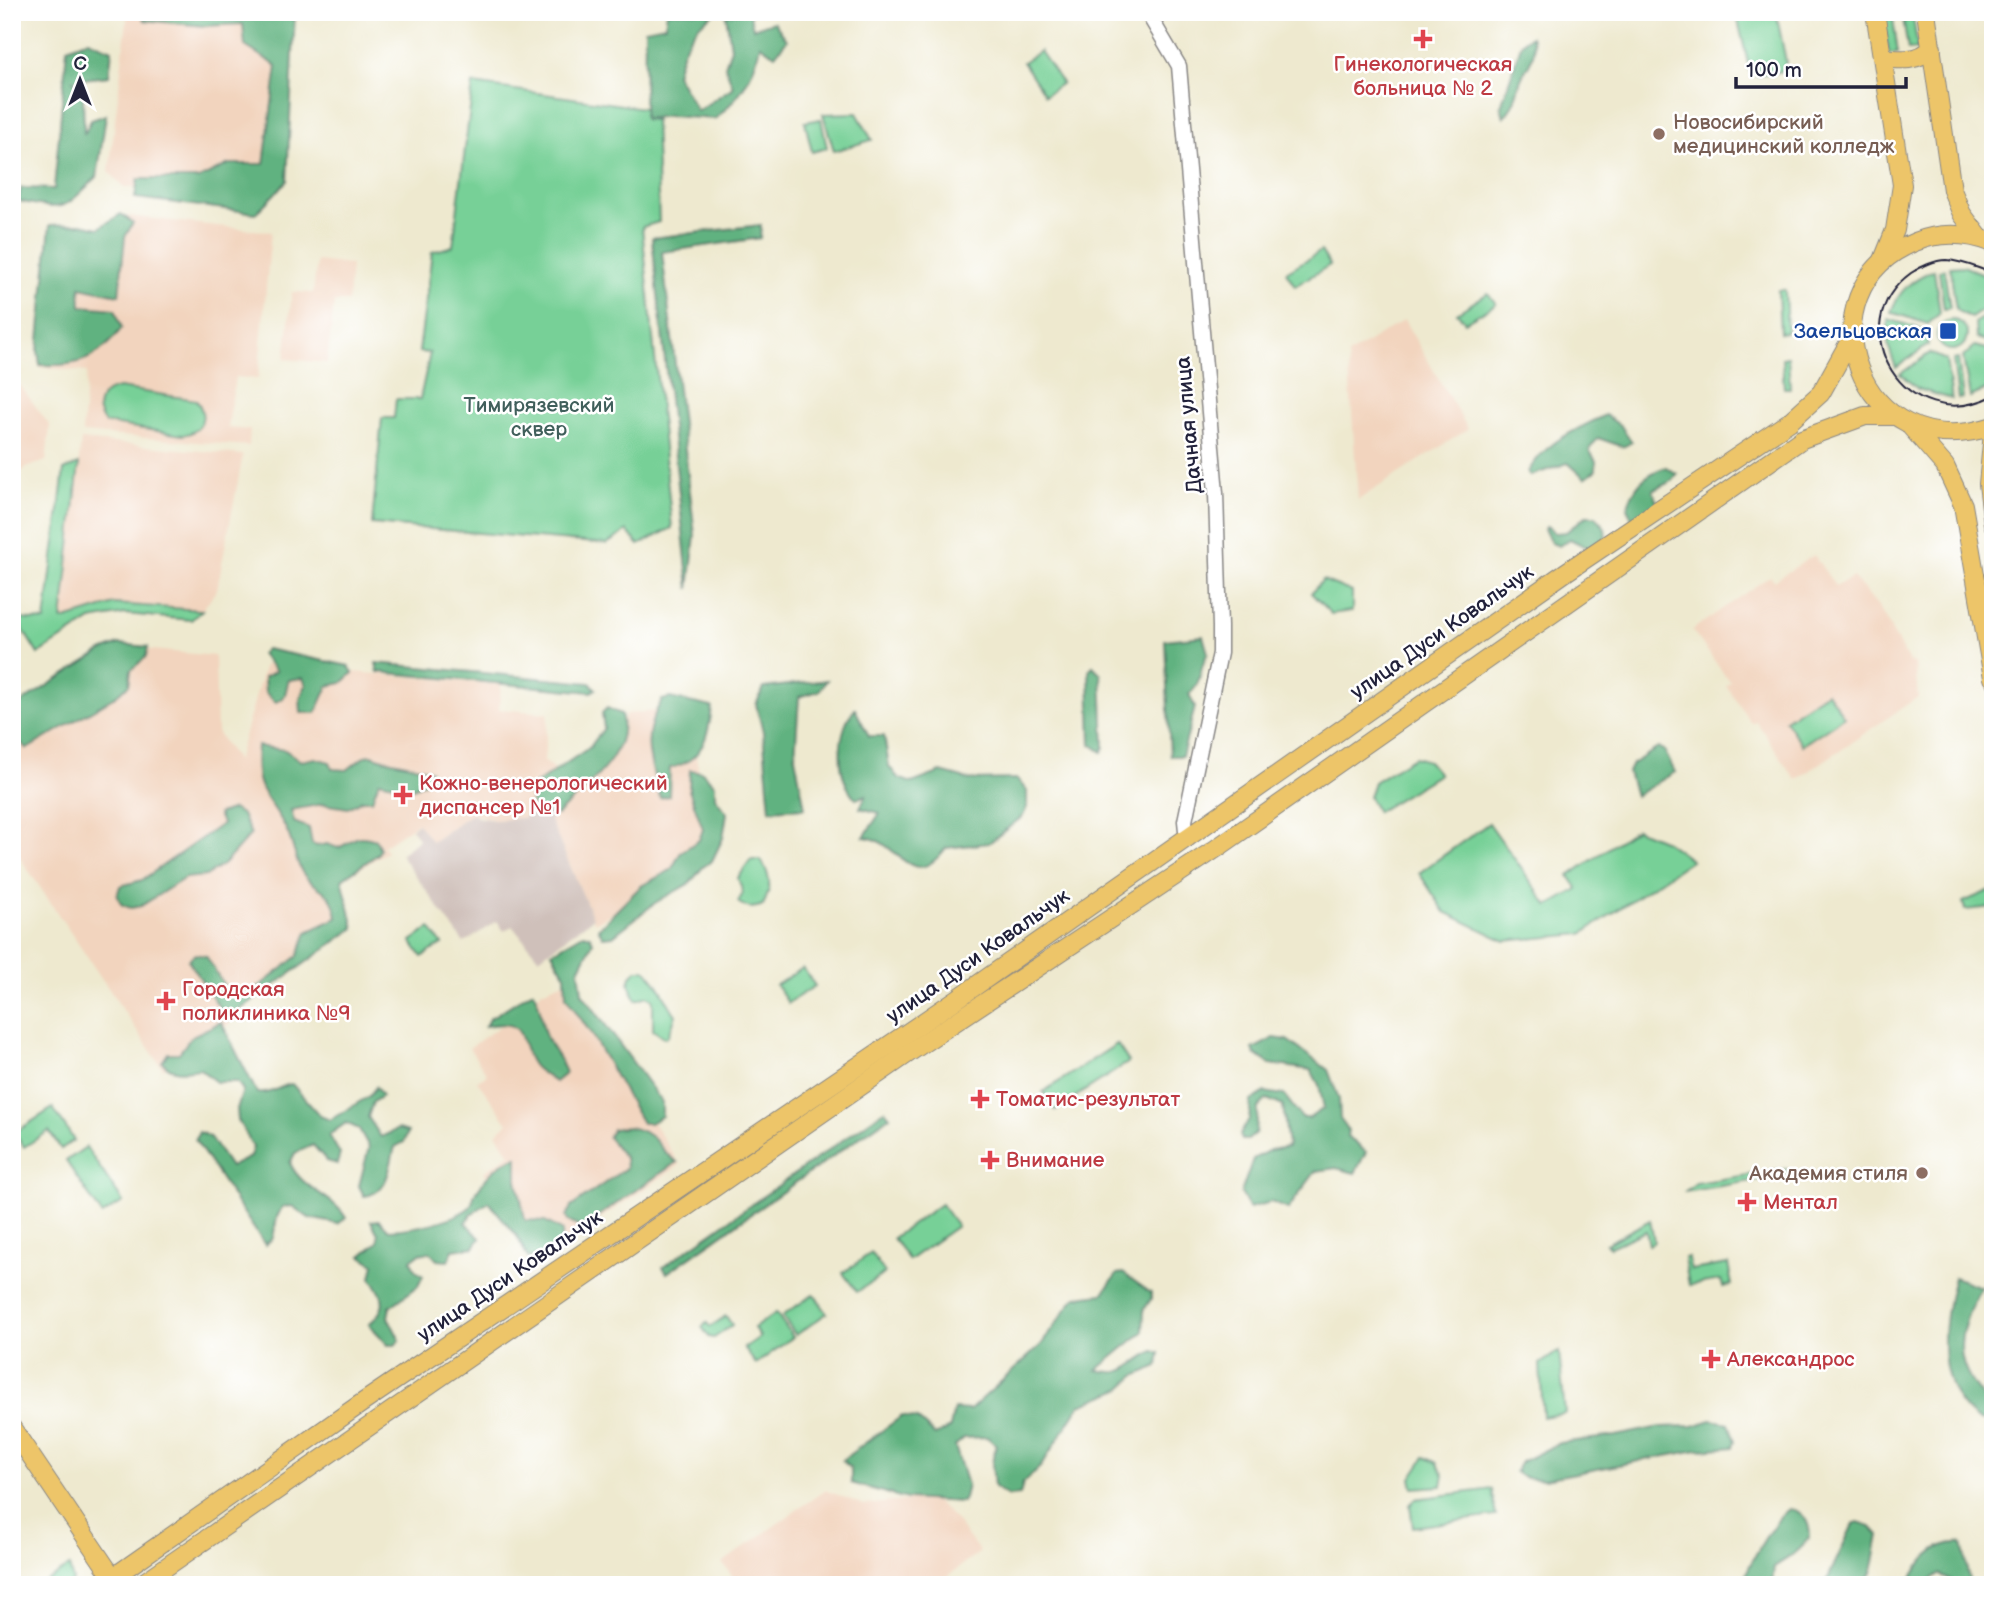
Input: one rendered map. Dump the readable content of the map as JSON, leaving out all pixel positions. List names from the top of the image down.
{
  "streets": {
    "main road": ["улица Дуси Ковальчук"],
    "street": ["Дачная улица"]
  },
  "crossings": [
    ["Дачная улица", "улица Дуси Ковальчук"]
  ],
  "parks": ["Тимирязевский сквер"],
  "places": {
    "health": [
      "Гинекологическая больница № 2",
      "Кожно-венерологический диспансер №1",
      "Городская поликлиника №9",
      "Томатис-результат",
      "Внимание",
      "Ментал",
      "Александрос"
    ],
    "other": ["Новосибирский медицинский колледж", "Академия стиля"],
    "transit": ["Заельцовская"]
  },
  "scale_bar": "100 m",
  "north": "top"
}
